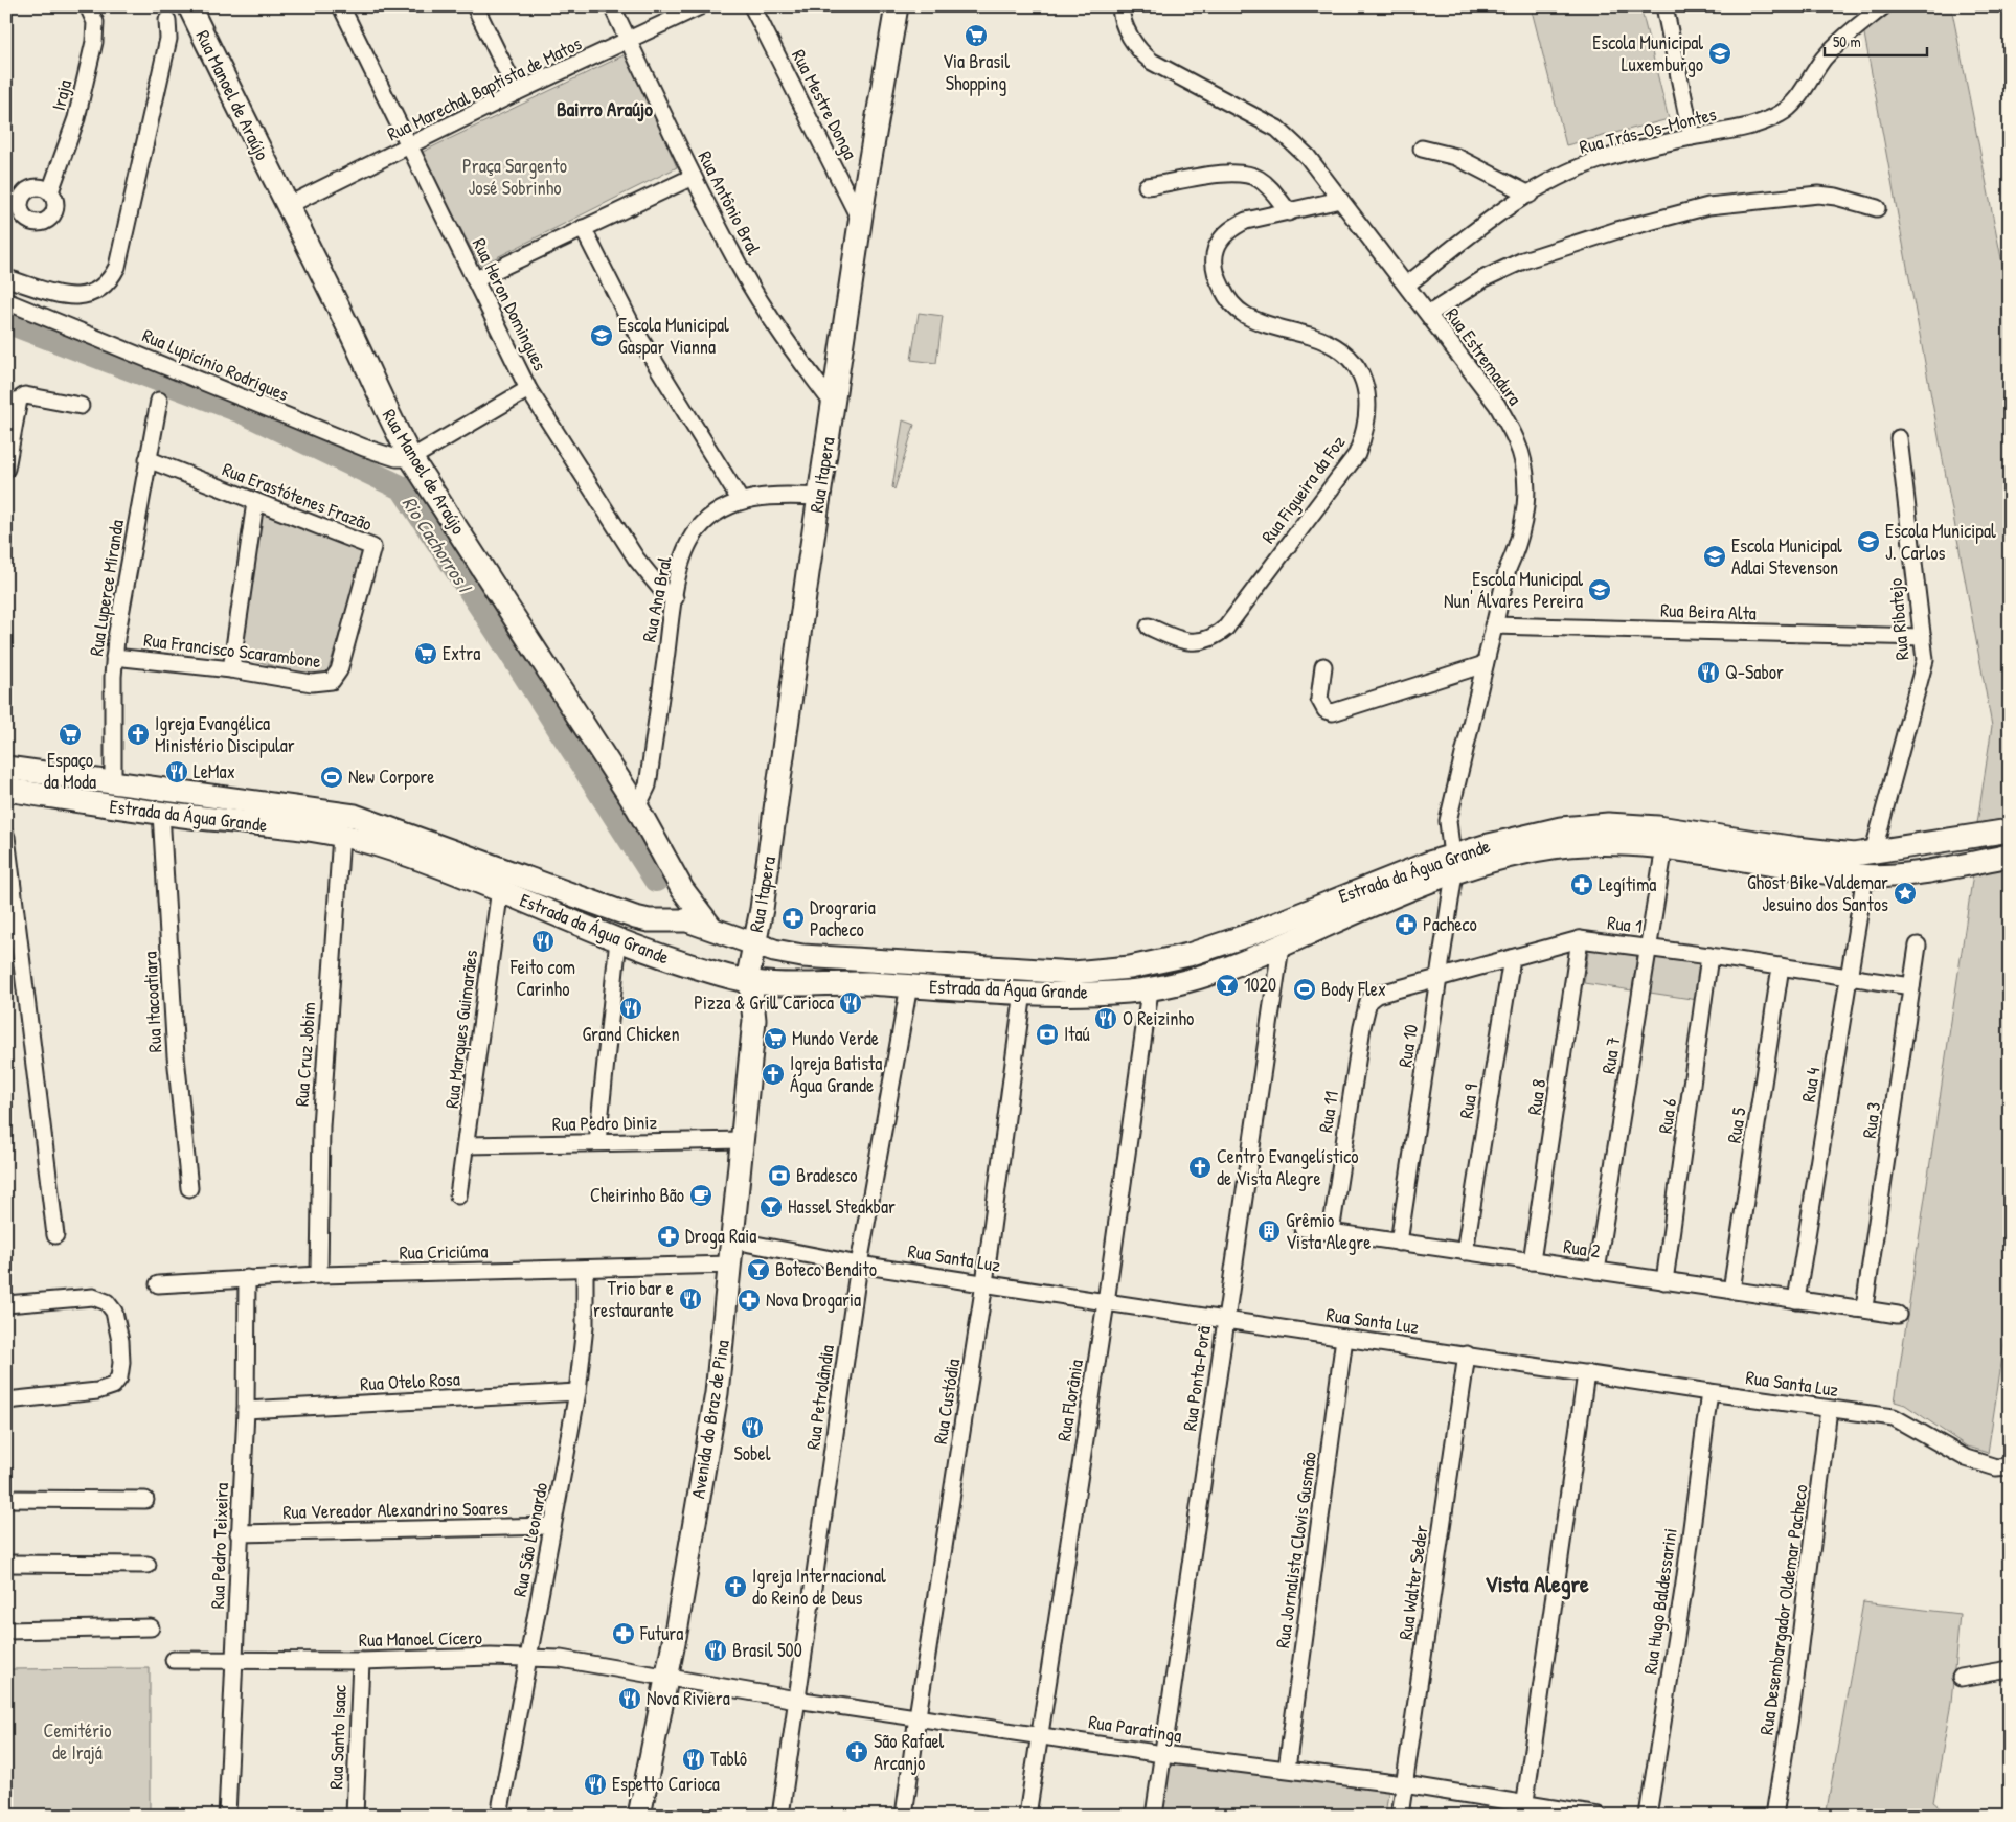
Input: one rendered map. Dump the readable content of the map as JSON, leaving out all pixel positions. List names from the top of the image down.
{
  "streets": {
    "main road": [
      "Rua Manoel de Araújo",
      "Rua Itapera",
      "Estrada da Água Grande",
      "Avenida do Braz de Pina"
    ],
    "street": [
      "Rua Marechal Baptista de Matos",
      "Iraja",
      "Rua Mestre Donga",
      "Rua Trás-Os-Montes",
      "Rua Antônio Bral",
      "Rua Heron Domingues",
      "Rua Estremadura",
      "Rua Lupicínio Rodrigues",
      "Rua Figueira da Foz",
      "Rua Erastótenes Frazão",
      "Rua Luperce Miranda",
      "Rua Ana Bral",
      "Rua Beira Alta",
      "Rua Ribatejo",
      "Rua Francisco Scarambone",
      "Rua 1",
      "Rua Itacoatiara",
      "Rua Marques Guimarães",
      "Rua 10",
      "Rua Cruz Jobim",
      "Rua 7",
      "Rua 4",
      "Rua 8",
      "Rua 9",
      "Rua 11",
      "Rua 6",
      "Rua 3",
      "Rua Pedro Diniz",
      "Rua 5",
      "Rua 2",
      "Rua Criciúma",
      "Rua Santa Luz",
      "Rua Ponta-Porã",
      "Rua Otelo Rosa",
      "Rua Petrolândia",
      "Rua Florânia",
      "Rua Custódia",
      "Rua Vereador Alexandrino Soares",
      "Rua São Leonardo",
      "Rua Pedro Teixeira",
      "Rua Jornalista Clovis Gusmão",
      "Rua Walter Seder",
      "Rua Hugo Baldessarini",
      "Rua Desembargador Oldemar Pacheco",
      "Rua Manoel Cícero",
      "Rua Paratinga",
      "Rua Santo Isaac"
    ]
  },
  "crossings": [
    ["Rua Marechal Baptista de Matos", "Rua Manoel de Araújo"],
    ["Rua Marechal Baptista de Matos", "Rua Antônio Bral"],
    ["Rua Marechal Baptista de Matos", "Rua Heron Domingues"],
    ["Rua Manoel de Araújo", "Rua Lupicínio Rodrigues"],
    ["Rua Manoel de Araújo", "Rua Ana Bral"],
    ["Rua Manoel de Araújo", "Estrada da Água Grande"],
    ["Rua Mestre Donga", "Rua Itapera"],
    ["Rua Trás-Os-Montes", "Rua Estremadura"],
    ["Rua Antônio Bral", "Rua Itapera"],
    ["Rua Heron Domingues", "Rua Ana Bral"],
    ["Rua Estremadura", "Rua Figueira da Foz"],
    ["Rua Estremadura", "Rua Beira Alta"],
    ["Rua Estremadura", "Estrada da Água Grande"],
    ["Rua Estremadura", "Rua 10"],
    ["Rua Itapera", "Rua Ana Bral"],
    ["Rua Itapera", "Estrada da Água Grande"],
    ["Rua Itapera", "Avenida do Braz de Pina"],
    ["Rua Erastótenes Frazão", "Rua Luperce Miranda"],
    ["Rua Erastótenes Frazão", "Rua Francisco Scarambone"],
    ["Rua Luperce Miranda", "Rua Francisco Scarambone"],
    ["Rua Luperce Miranda", "Estrada da Água Grande"],
    ["Rua Beira Alta", "Rua Ribatejo"],
    ["Rua Ribatejo", "Estrada da Água Grande"],
    ["Estrada da Água Grande", "Rua Itacoatiara"],
    ["Estrada da Água Grande", "Rua Marques Guimarães"],
    ["Estrada da Água Grande", "Rua 10"],
    ["Estrada da Água Grande", "Rua Cruz Jobim"],
    ["Estrada da Água Grande", "Rua 7"],
    ["Estrada da Água Grande", "Rua 4"],
    ["Estrada da Água Grande", "Rua Ponta-Porã"],
    ["Estrada da Água Grande", "Rua Petrolândia"],
    ["Estrada da Água Grande", "Rua Florânia"],
    ["Estrada da Água Grande", "Rua Custódia"],
    ["Estrada da Água Grande", "Avenida do Braz de Pina"],
    ["Rua 1", "Rua 10"],
    ["Rua 1", "Rua 7"],
    ["Rua 1", "Rua 4"],
    ["Rua 1", "Rua 8"],
    ["Rua 1", "Rua 9"],
    ["Rua 1", "Rua 11"],
    ["Rua 1", "Rua 6"],
    ["Rua 1", "Rua 3"],
    ["Rua 1", "Rua 5"],
    ["Rua Marques Guimarães", "Rua Pedro Diniz"],
    ["Rua 10", "Rua 2"],
    ["Rua Cruz Jobim", "Rua Criciúma"],
    ["Rua 7", "Rua 2"],
    ["Rua 4", "Rua 2"],
    ["Rua 8", "Rua 2"],
    ["Rua 9", "Rua 2"],
    ["Rua 11", "Rua 2"],
    ["Rua 6", "Rua 2"],
    ["Rua 3", "Rua 2"],
    ["Rua Pedro Diniz", "Avenida do Braz de Pina"],
    ["Rua 5", "Rua 2"],
    ["Rua Criciúma", "Avenida do Braz de Pina"],
    ["Rua Criciúma", "Rua São Leonardo"],
    ["Rua Criciúma", "Rua Pedro Teixeira"],
    ["Rua Santa Luz", "Rua Ponta-Porã"],
    ["Rua Santa Luz", "Rua Petrolândia"],
    ["Rua Santa Luz", "Rua Florânia"],
    ["Rua Santa Luz", "Rua Custódia"],
    ["Rua Santa Luz", "Avenida do Braz de Pina"],
    ["Rua Santa Luz", "Rua Jornalista Clovis Gusmão"],
    ["Rua Santa Luz", "Rua Walter Seder"],
    ["Rua Santa Luz", "Rua Hugo Baldessarini"],
    ["Rua Santa Luz", "Rua Desembargador Oldemar Pacheco"],
    ["Rua Ponta-Porã", "Rua Paratinga"],
    ["Rua Otelo Rosa", "Rua São Leonardo"],
    ["Rua Otelo Rosa", "Rua Pedro Teixeira"],
    ["Rua Petrolândia", "Rua Paratinga"],
    ["Rua Florânia", "Rua Paratinga"],
    ["Rua Custódia", "Rua Paratinga"],
    ["Avenida do Braz de Pina", "Rua Manoel Cícero"],
    ["Avenida do Braz de Pina", "Rua Paratinga"],
    ["Rua Vereador Alexandrino Soares", "Rua São Leonardo"],
    ["Rua Vereador Alexandrino Soares", "Rua Pedro Teixeira"],
    ["Rua São Leonardo", "Rua Manoel Cícero"],
    ["Rua Pedro Teixeira", "Rua Manoel Cícero"],
    ["Rua Jornalista Clovis Gusmão", "Rua Paratinga"],
    ["Rua Walter Seder", "Rua Paratinga"],
    ["Rua Manoel Cícero", "Rua Paratinga"],
    ["Rua Manoel Cícero", "Rua Santo Isaac"]
  ],
  "districts": ["Bairro Araújo", "Vista Alegre"],
  "water": ["Rio Cachorros I"],
  "parks": ["Praça Sargento José Sobrinho", "Cemitério de Irajá"],
  "places": {
    "supermarket": [
      "Via Brasil Shopping",
      "Extra",
      "Espaço da Moda",
      "Mundo Verde"
    ],
    "school or university": [
      "Escola Municipal Luxemburgo",
      "Escola Municipal Gaspar Vianna",
      "Escola Municipal J. Carlos",
      "Escola Municipal Adlai Stevenson",
      "Escola Municipal Nun' Álvares Pereira"
    ],
    "restaurant": [
      "Q-Sabor",
      "LeMax",
      "Feito com Carinho",
      "Pizza & Grill Carioca",
      "Grand Chicken",
      "O Reizinho",
      "Trio bar e restaurante",
      "Sobel",
      "Brasil 500",
      "Nova Riviera",
      "Tablô",
      "Espetto Carioca"
    ],
    "church": [
      "Igreja Evangélica Ministério Discipular",
      "Igreja Batista Água Grande",
      "Centro Evangelístico de Vista Alegre",
      "Igreja Internacional do Reino de Deus",
      "São Rafael Arcanjo"
    ],
    "sports": ["New Corpore", "Body Flex"],
    "pharmacy": [
      "Legítima",
      "Drograria Pacheco",
      "Pacheco",
      "Droga Raia",
      "Nova Drogaria",
      "Futura"
    ],
    "place": ["Ghost Bike Valdemar Jesuino dos Santos"],
    "bar": ["1020", "Hassel Steakbar", "Boteco Bendito"],
    "bank": ["Itaú", "Bradesco"],
    "cafe": ["Cheirinho Bão"],
    "building": ["Grêmio Vista Alegre"]
  },
  "scale_bar": "50 m"
}
